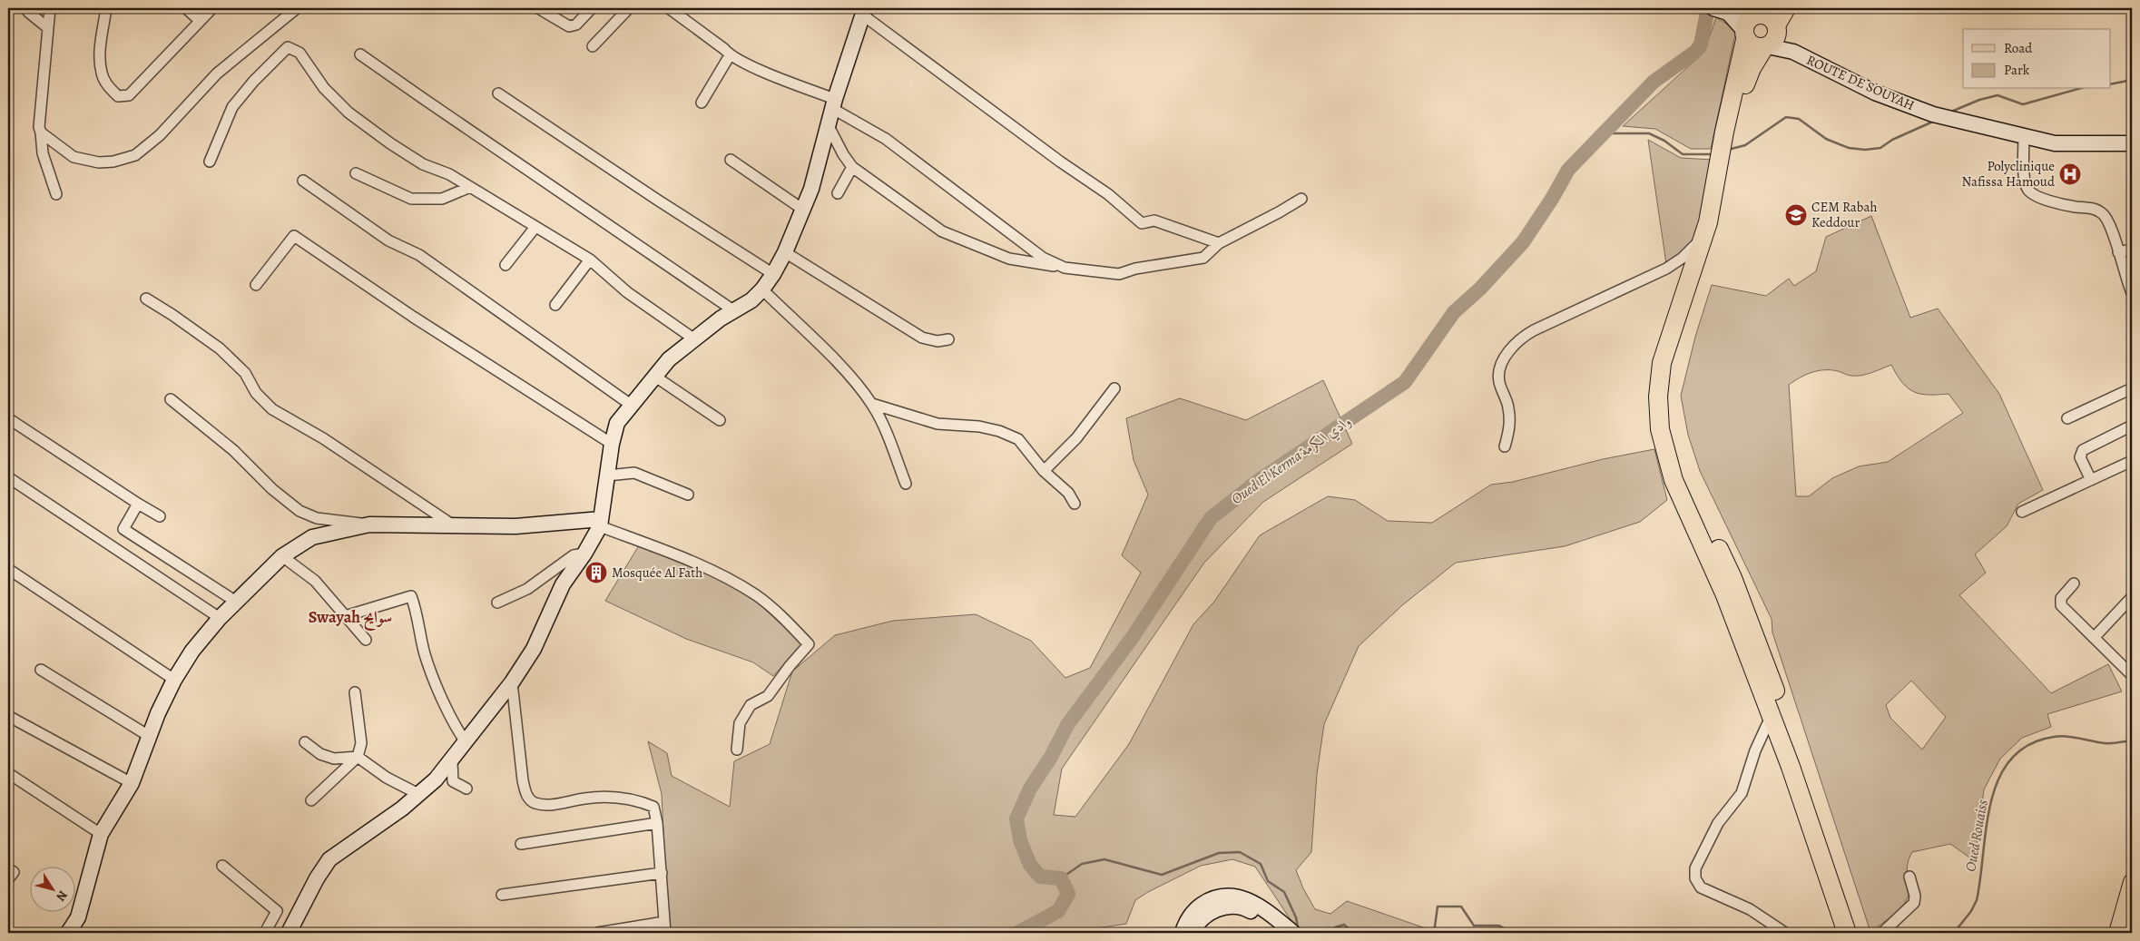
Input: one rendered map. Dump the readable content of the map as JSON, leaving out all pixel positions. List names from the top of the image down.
{
  "streets": {
    "street": ["ROUTE DE SOUYAH"]
  },
  "districts": ["Swayah سوايح"],
  "water": ["Oued El Kerma وادي الكرمة", "Oued Rouaiss"],
  "places": {
    "hospital": ["Polyclinique Nafissa Hamoud"],
    "school or university": ["CEM Rabah Keddour"],
    "building": ["Mosquée Al Fath"]
  },
  "legend": ["Road", "Park"],
  "north": "bottom right"
}
